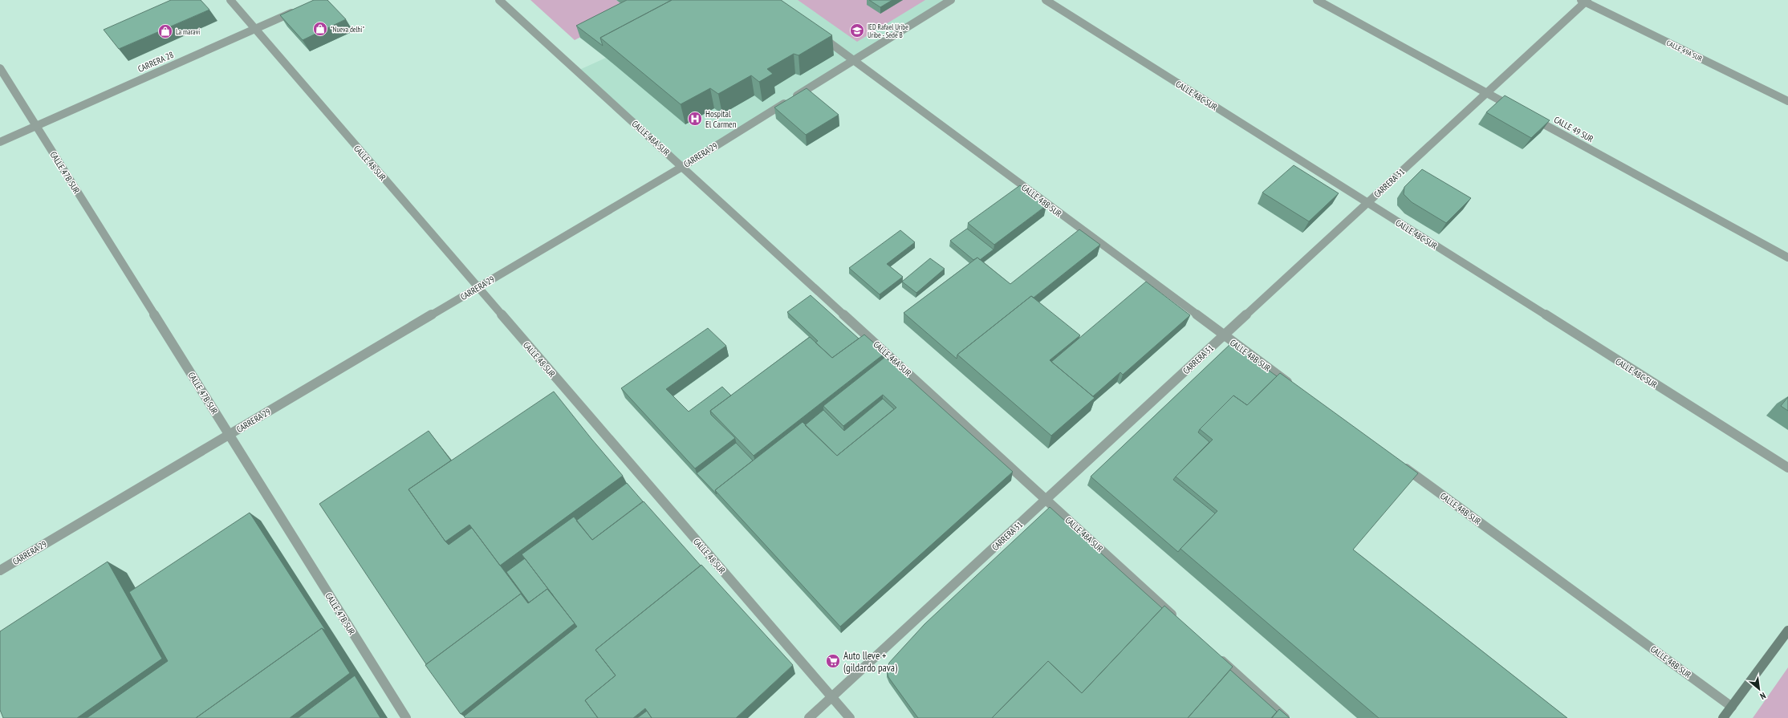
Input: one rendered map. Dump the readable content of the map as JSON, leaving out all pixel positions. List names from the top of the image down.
{
  "streets": {
    "street": [
      "CALLE 49A SUR",
      "CARRERA 28",
      "CALLE 48C SUR",
      "CALLE 49 SUR",
      "CALLE 48A SUR",
      "CARRERA 29",
      "CALLE 48 SUR",
      "CALLE 47B SUR",
      "CARRERA 31",
      "CALLE 48B SUR"
    ]
  },
  "crossings": [
    ["CALLE 49A SUR", "CARRERA 31"],
    ["CARRERA 28", "CALLE 48 SUR"],
    ["CARRERA 28", "CALLE 47B SUR"],
    ["CALLE 48C SUR", "CARRERA 31"],
    ["CALLE 49 SUR", "CARRERA 31"],
    ["CALLE 48A SUR", "CARRERA 29"],
    ["CALLE 48A SUR", "CARRERA 31"],
    ["CARRERA 29", "CALLE 48 SUR"],
    ["CARRERA 29", "CALLE 47B SUR"],
    ["CARRERA 29", "CALLE 48B SUR"],
    ["CALLE 48 SUR", "CARRERA 31"],
    ["CARRERA 31", "CALLE 48B SUR"]
  ],
  "places": {
    "shop": ["\"Nueva delhi\"", "La maravi"],
    "school or university": ["IED Rafael Uribe Uribe - Sede B"],
    "hospital": ["Hospital El Carmen"],
    "supermarket": ["Auto lleve + (gildardo pava)"]
  },
  "north": "bottom right"
}
